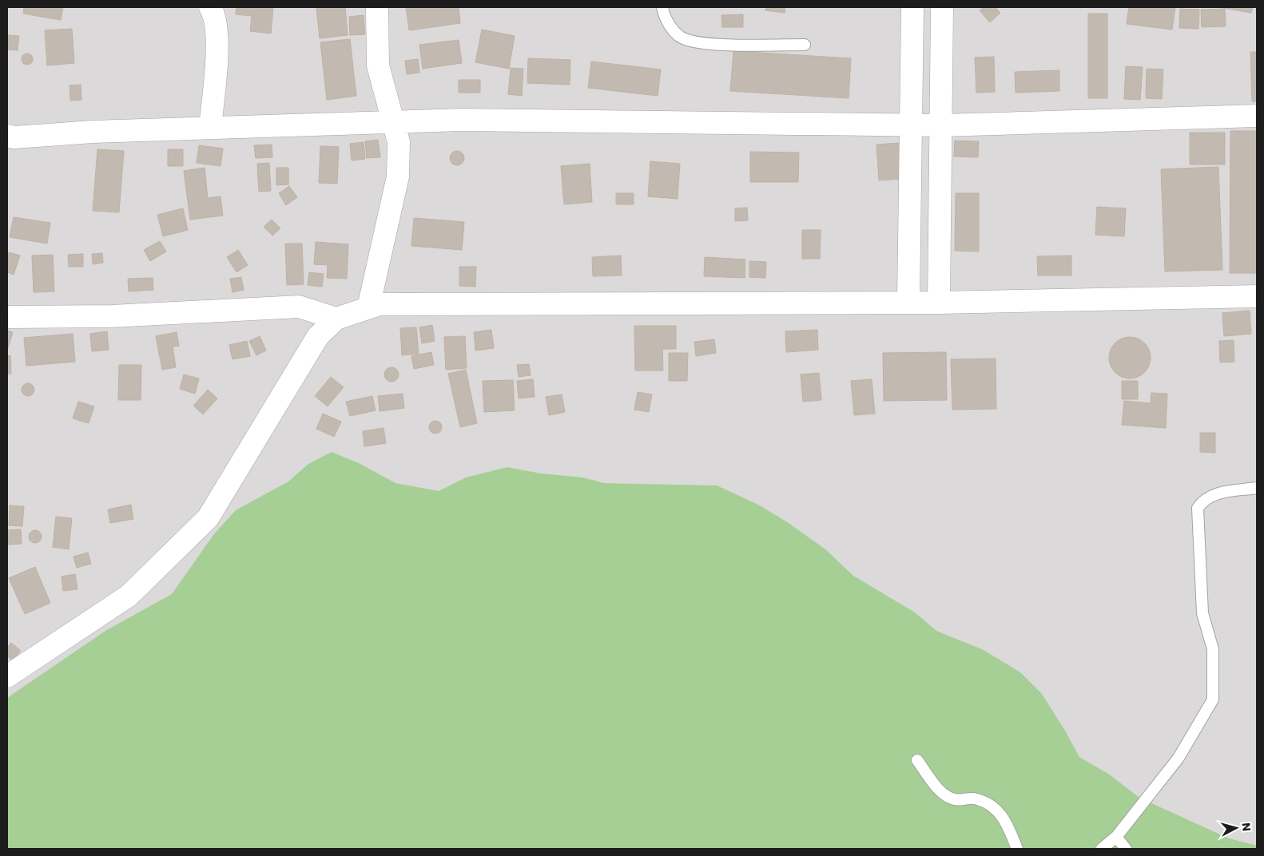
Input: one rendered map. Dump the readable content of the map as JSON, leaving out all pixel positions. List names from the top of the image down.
{
  "north": "right"
}
